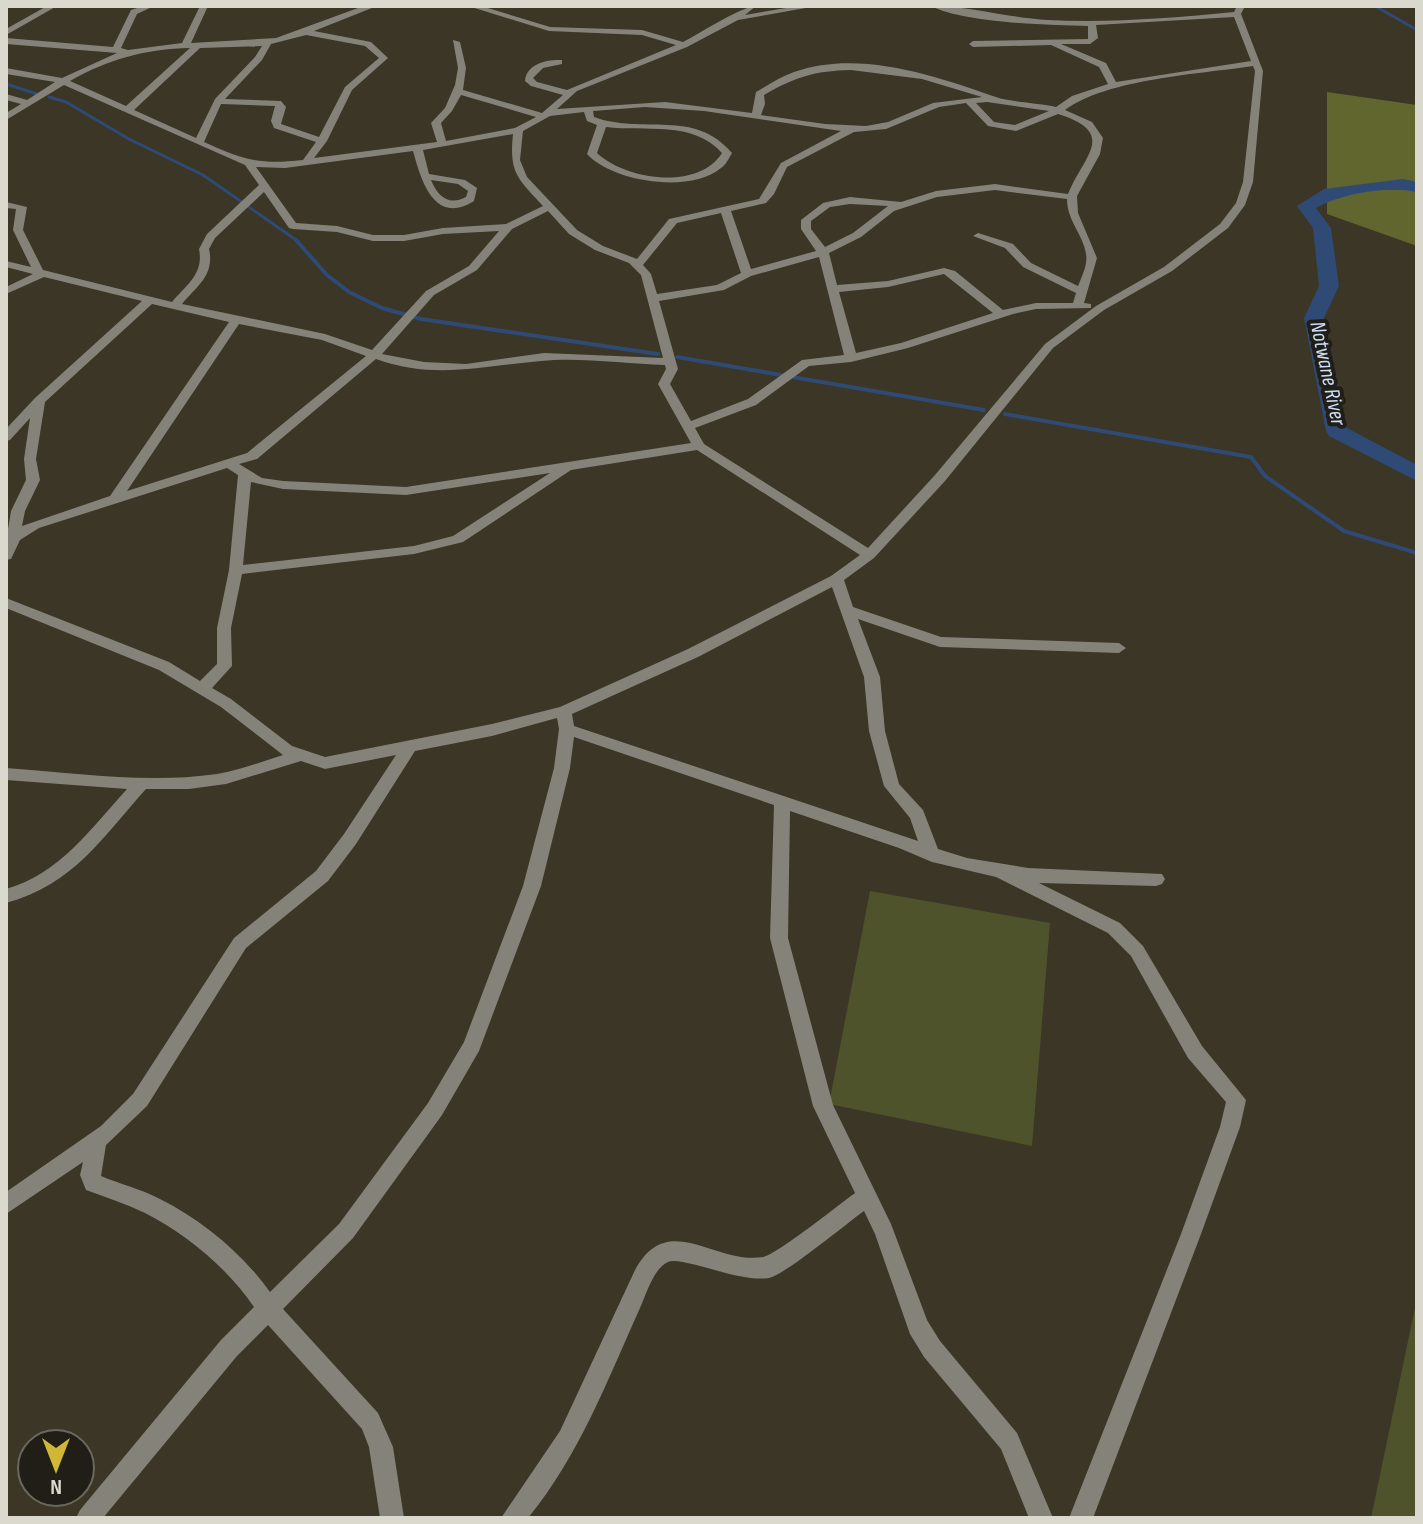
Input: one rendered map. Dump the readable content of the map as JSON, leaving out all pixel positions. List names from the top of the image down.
{
  "water": ["Notwane River"],
  "north": "bottom"
}
